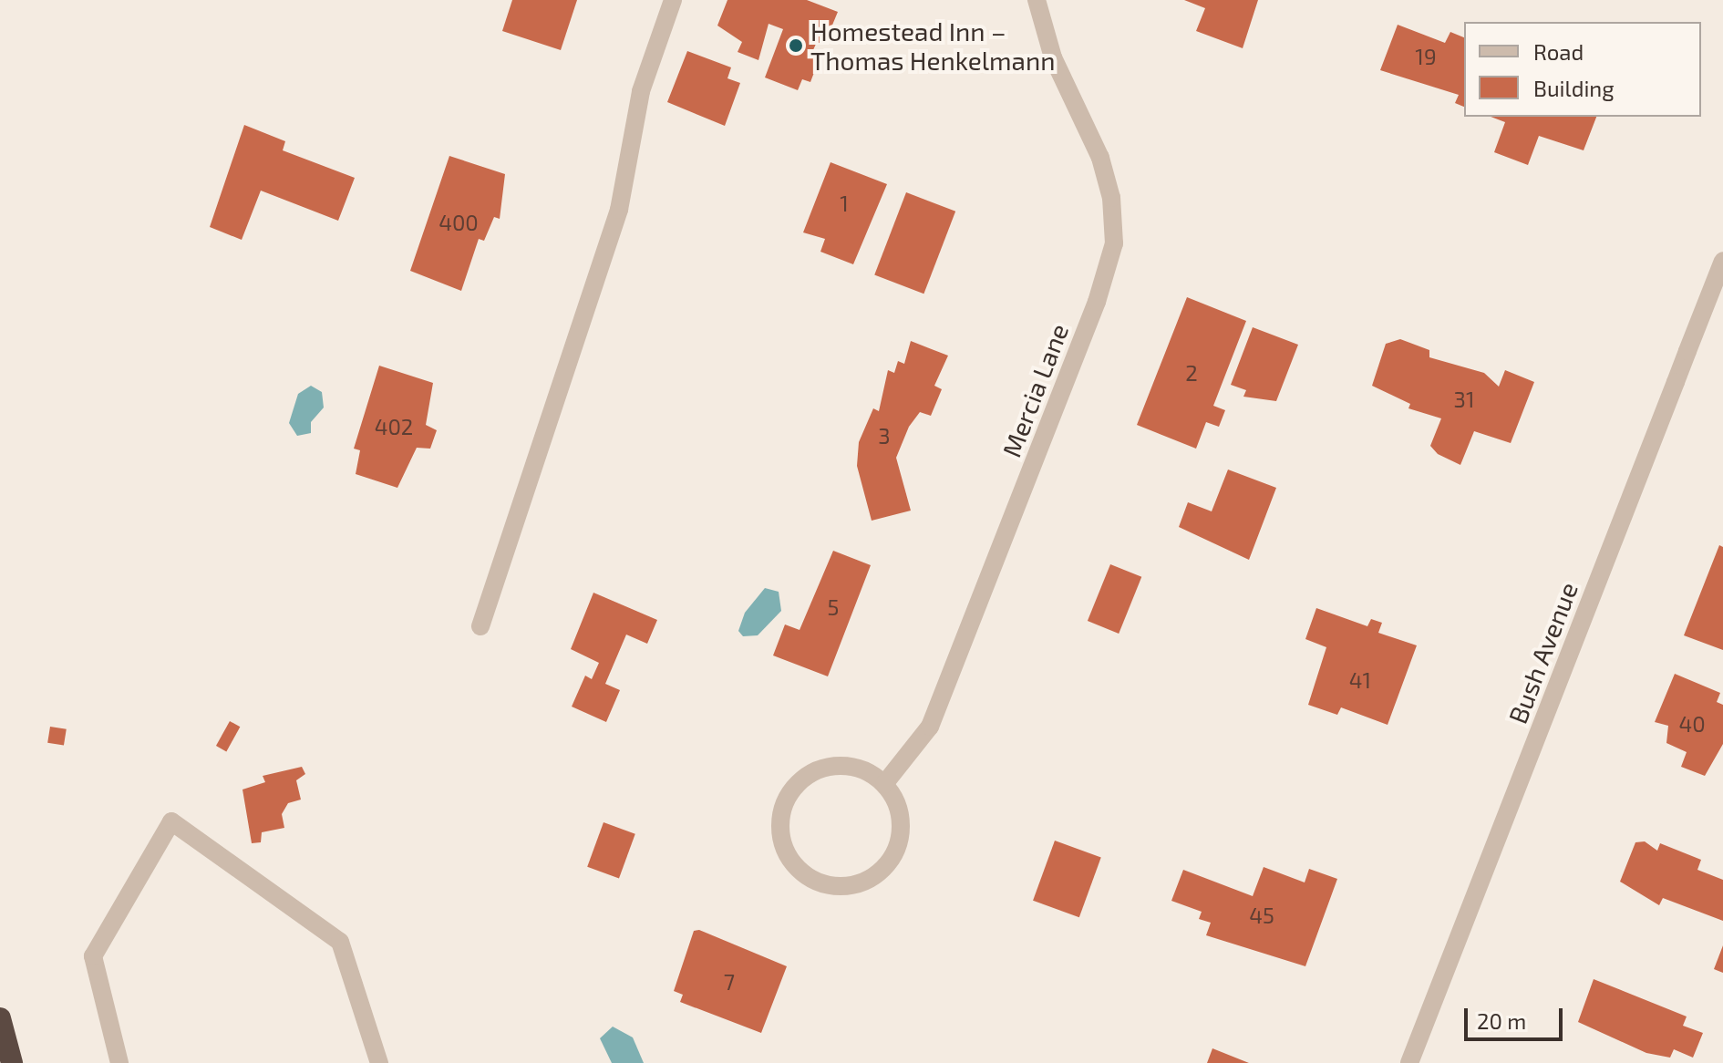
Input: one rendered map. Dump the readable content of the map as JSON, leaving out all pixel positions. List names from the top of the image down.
{
  "streets": {
    "street": ["Mercia Lane", "Bush Avenue"]
  },
  "places": ["Homestead Inn – Thomas Henkelmann"],
  "house_numbers": [
    "19",
    "1",
    "400",
    "2",
    "31",
    "402",
    "3",
    "5",
    "41",
    "40",
    "45",
    "7"
  ],
  "legend": ["Road", "Building"],
  "scale_bar": "20 m"
}
